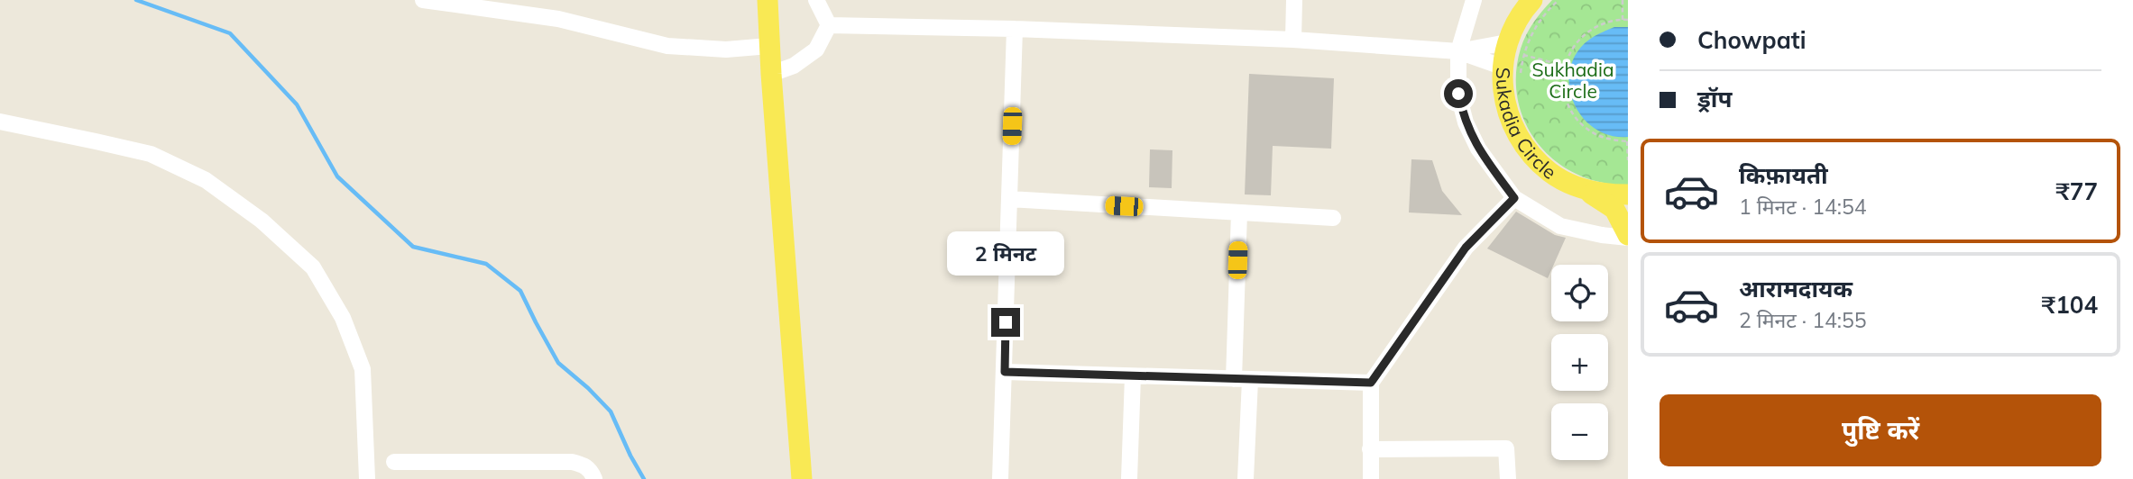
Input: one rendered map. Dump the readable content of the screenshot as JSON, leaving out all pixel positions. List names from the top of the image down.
{
  "streets": {
    "main road": ["Sukadia Circle"]
  },
  "parks": ["Sukhadia Circle"],
  "page": {
    "banner": ["Chowpati", "ड्रॉप"],
    "list": [
      {
        "name": "किफ़ायती",
        "note": "1 मिनट · 14:54",
        "value": "₹77"
      },
      {
        "name": "आरामदायक",
        "note": "2 मिनट · 14:55",
        "value": "₹104"
      }
    ],
    "bubble": "2 मिनट",
    "map_buttons": ["+", "−"],
    "buttons": "पुष्टि करें"
  }
}
